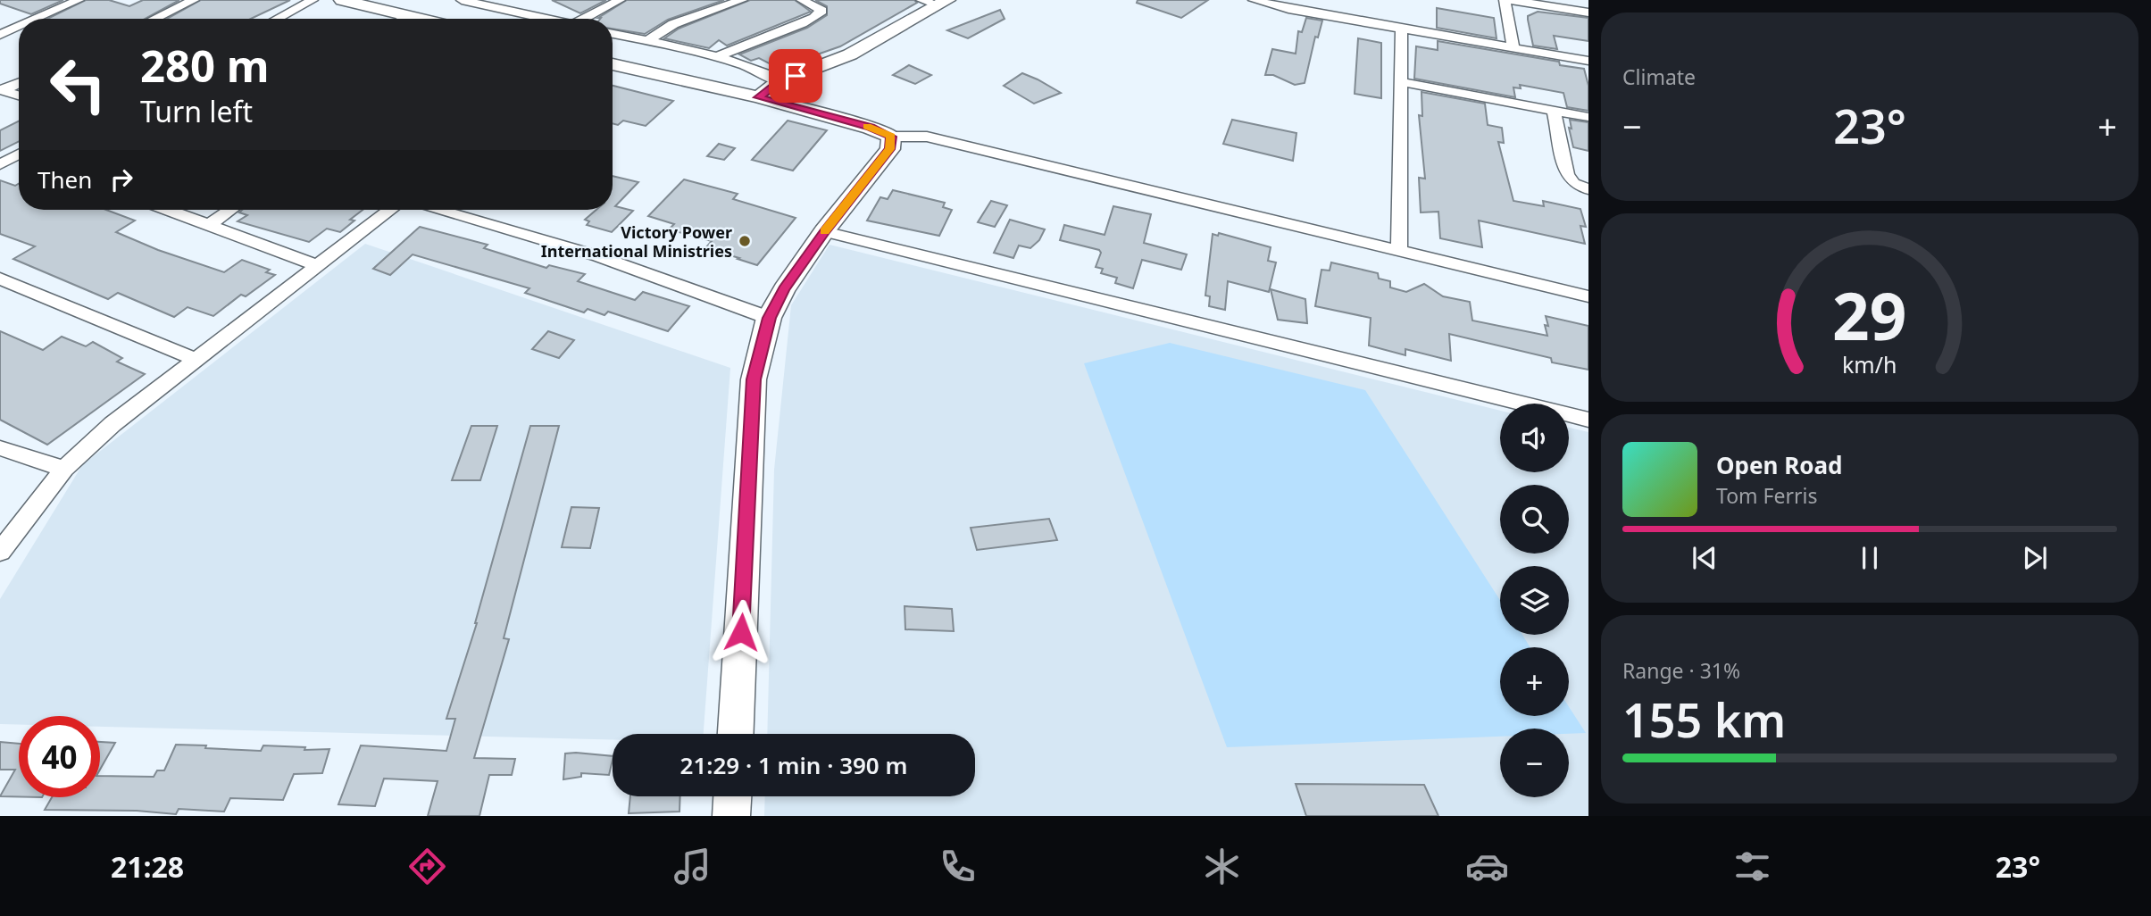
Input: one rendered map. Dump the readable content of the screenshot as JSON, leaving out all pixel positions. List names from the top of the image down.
{
  "places": ["Victory Power International Ministries"],
  "page": {
    "tile": [
      "Climate",
      ["Range · 31%", "155 km"]
    ],
    "turn": ["280 m", "Turn left"],
    "heat": ["−", "23°", "+"],
    "then": "Then",
    "map_buttons": ["+", "−"],
    "song": ["Open Road", "Tom Ferris"],
    "limit": "40",
    "trip": "21:29 · 1 min · 390 m",
    "tabs": ["21:28", "23°"],
    "gauge": ["29", "km/h"]
  }
}
